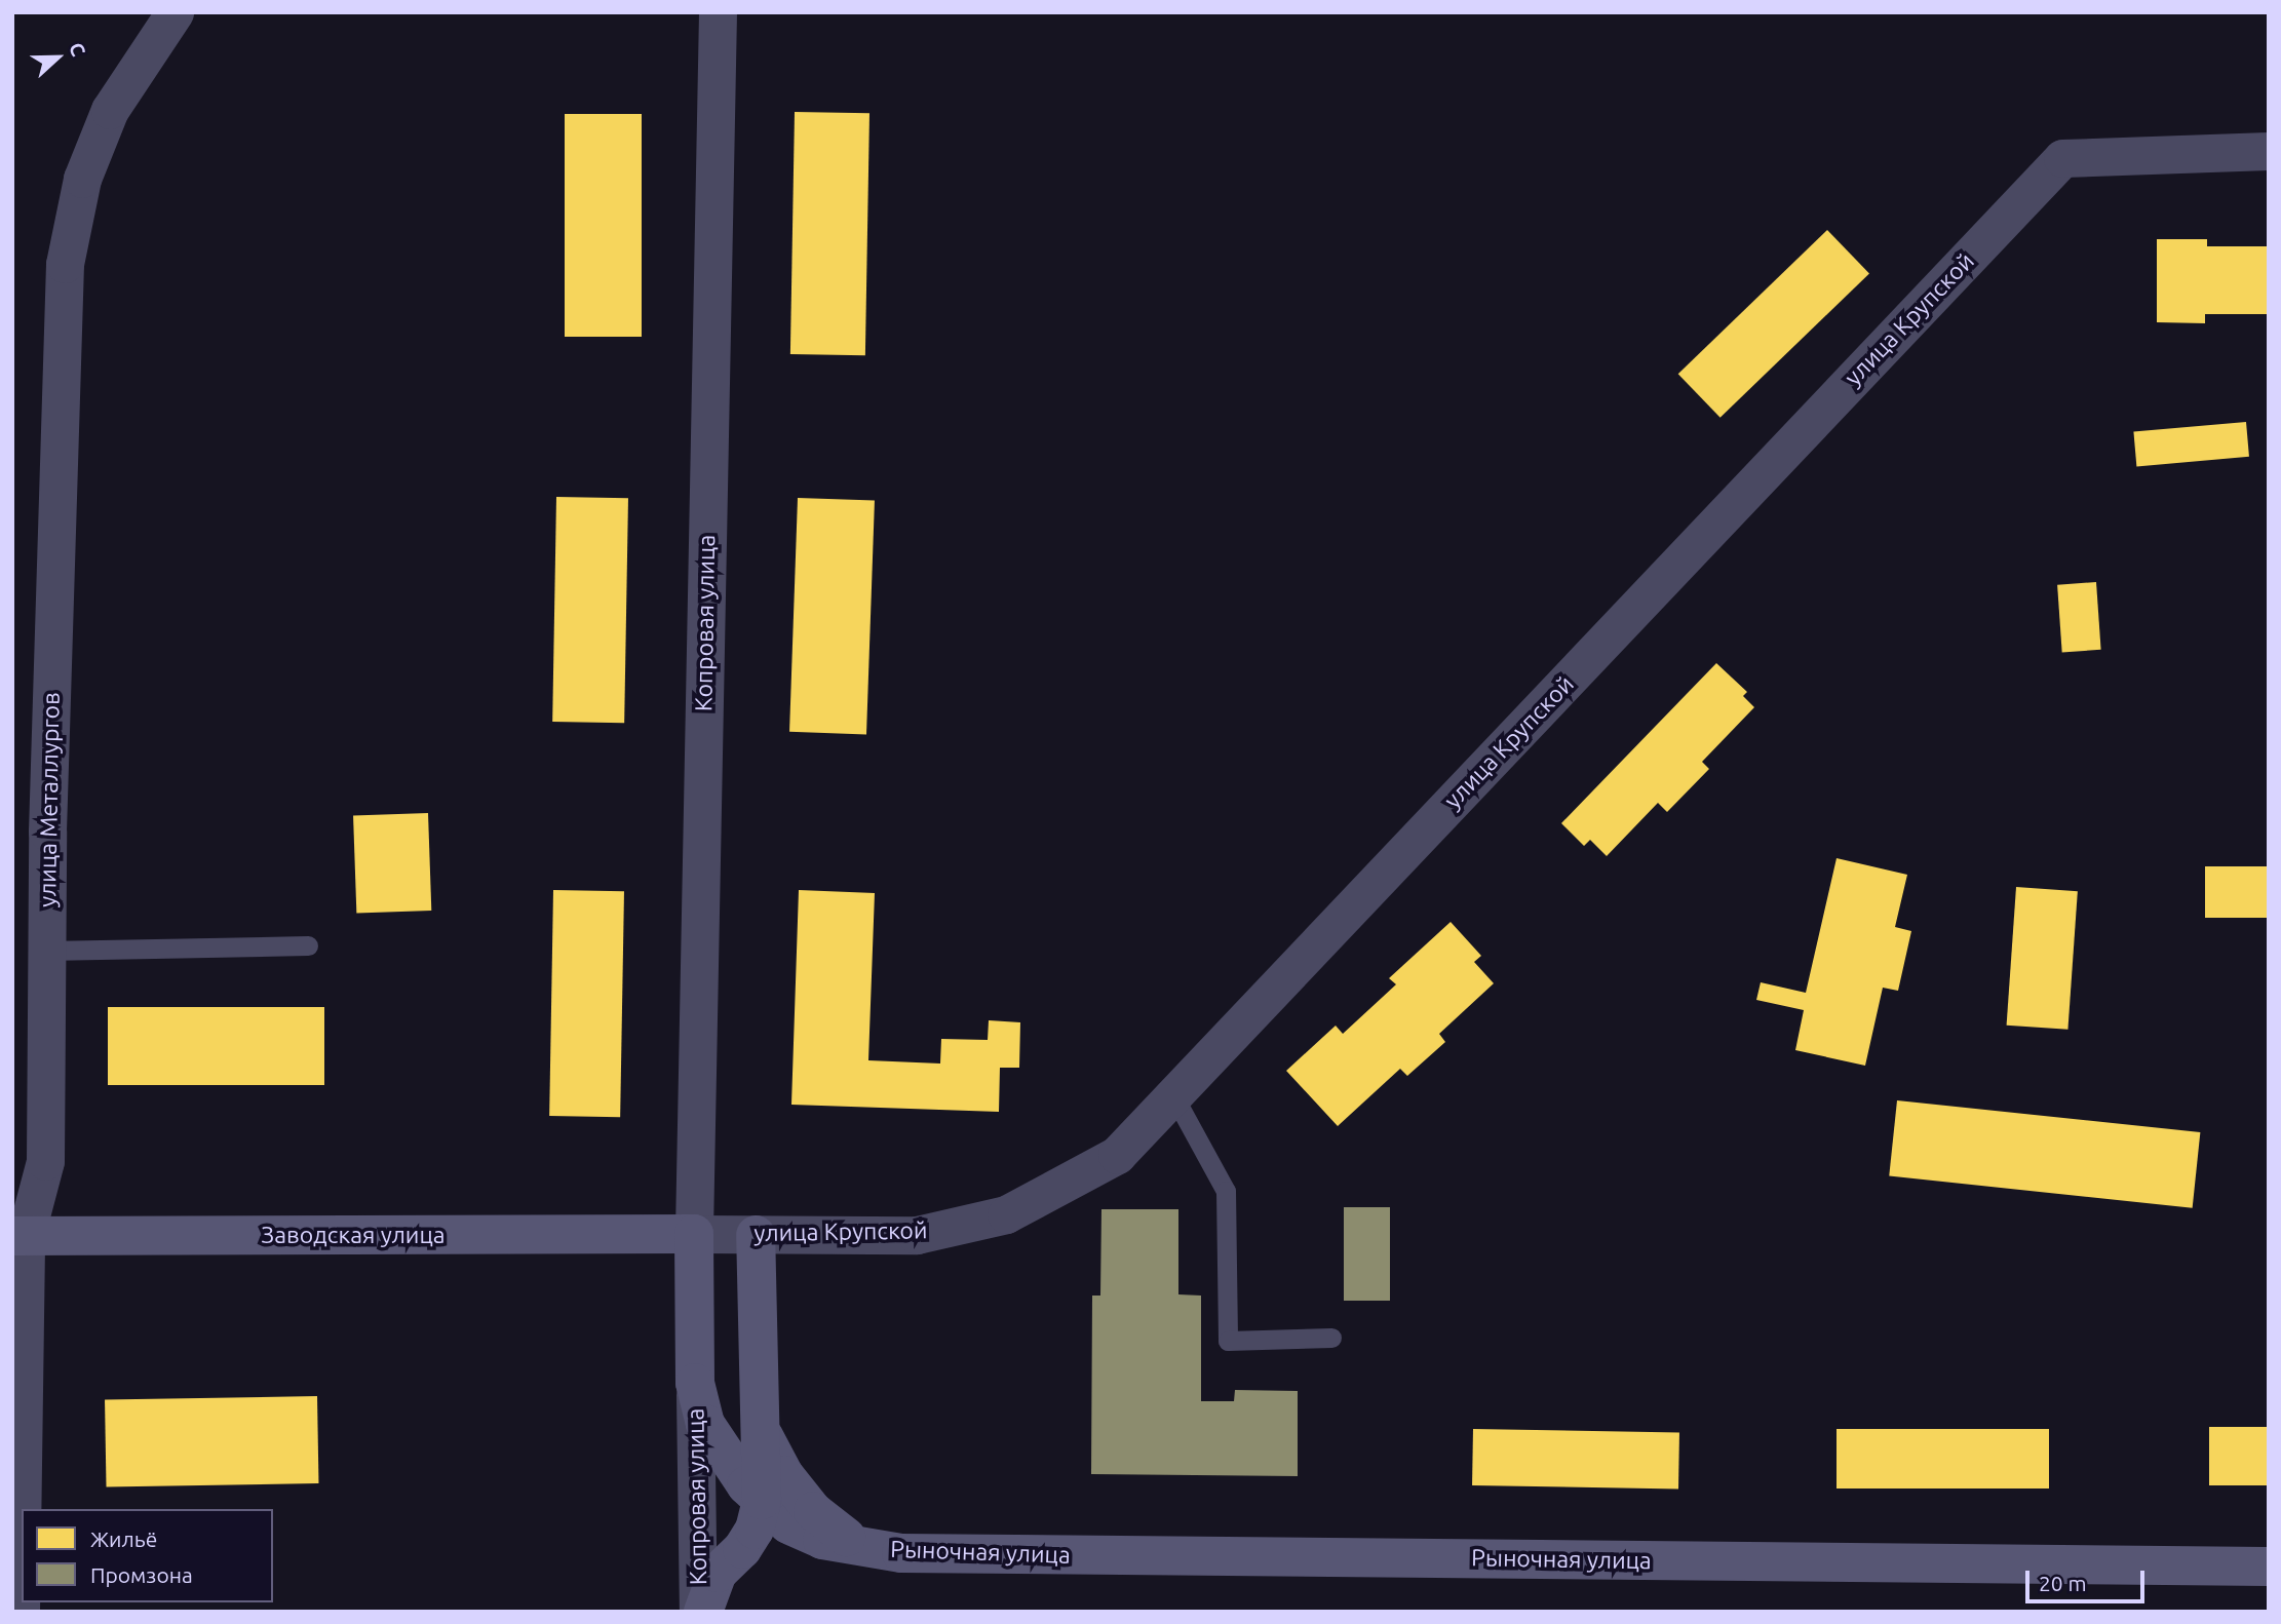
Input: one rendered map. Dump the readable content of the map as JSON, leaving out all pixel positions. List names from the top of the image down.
{
  "streets": {
    "street": [
      "улица Крупской",
      "Копровая улица",
      "улица Металлургов",
      "Заводская улица",
      "Рыночная улица"
    ]
  },
  "crossings": [
    ["улица Крупской", "Копровая улица"],
    ["улица Крупской", "Заводская улица"],
    ["улица Крупской", "Рыночная улица"],
    ["Копровая улица", "Заводская улица"],
    ["Копровая улица", "Рыночная улица"],
    ["улица Металлургов", "Заводская улица"],
    ["Заводская улица", "Рыночная улица"]
  ],
  "legend": ["Жильё", "Промзона"],
  "scale_bar": "20 m",
  "north": "right"
}
